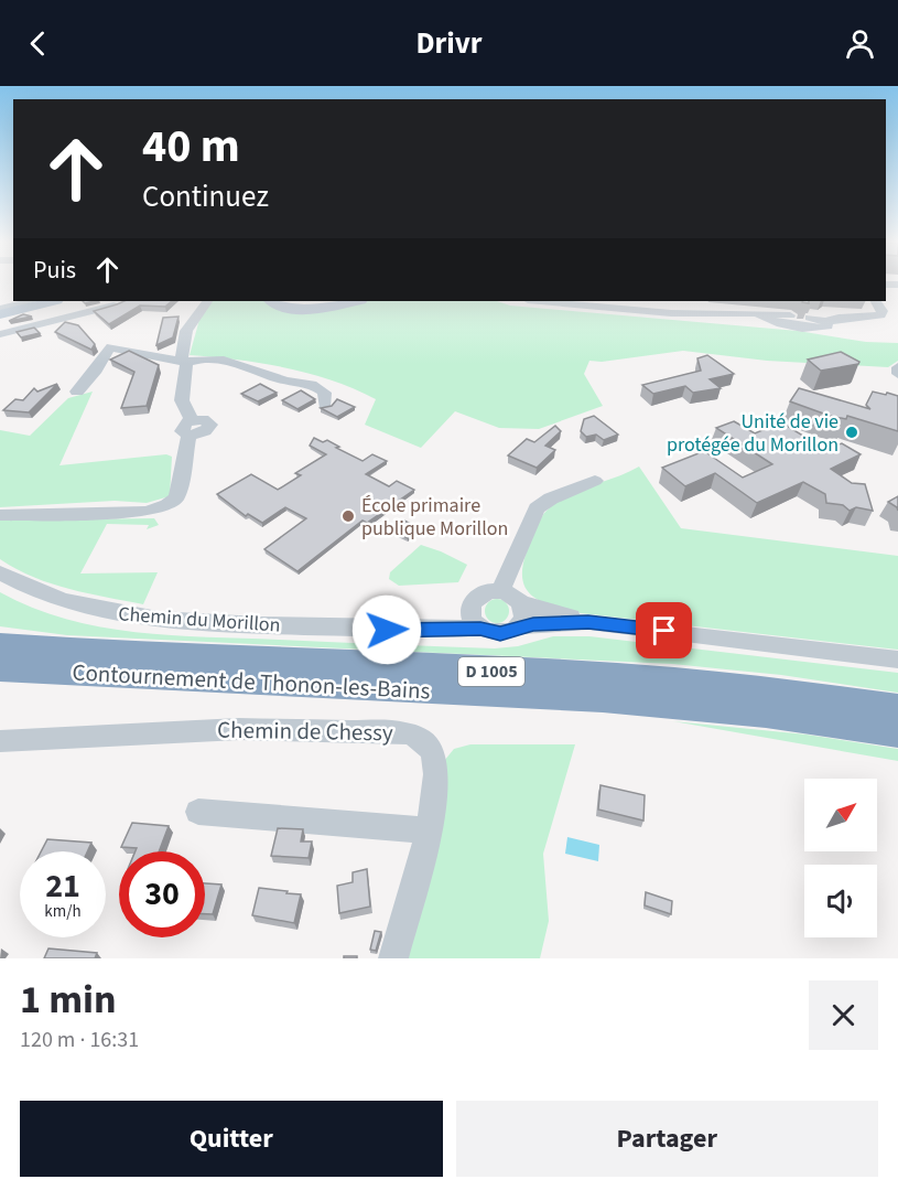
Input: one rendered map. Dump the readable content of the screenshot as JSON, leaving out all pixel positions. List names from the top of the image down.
{
  "streets": {
    "highway": ["D 1005", "Contournement de Thonon-les-Bains"],
    "street": ["Chemin du Morillon", "Chemin de Chessy"]
  },
  "places": ["Unité de vie protégée du Morillon", "École primaire publique Morillon"],
  "north": "top right",
  "page": {
    "header": "Drivr",
    "turn": ["40 m", "Continuez"],
    "then": "Puis",
    "speed": "21 km/h",
    "limit": "30",
    "heading": ["1 min", "120 m · 16:31"],
    "buttons": ["Quitter", "Partager"]
  }
}
